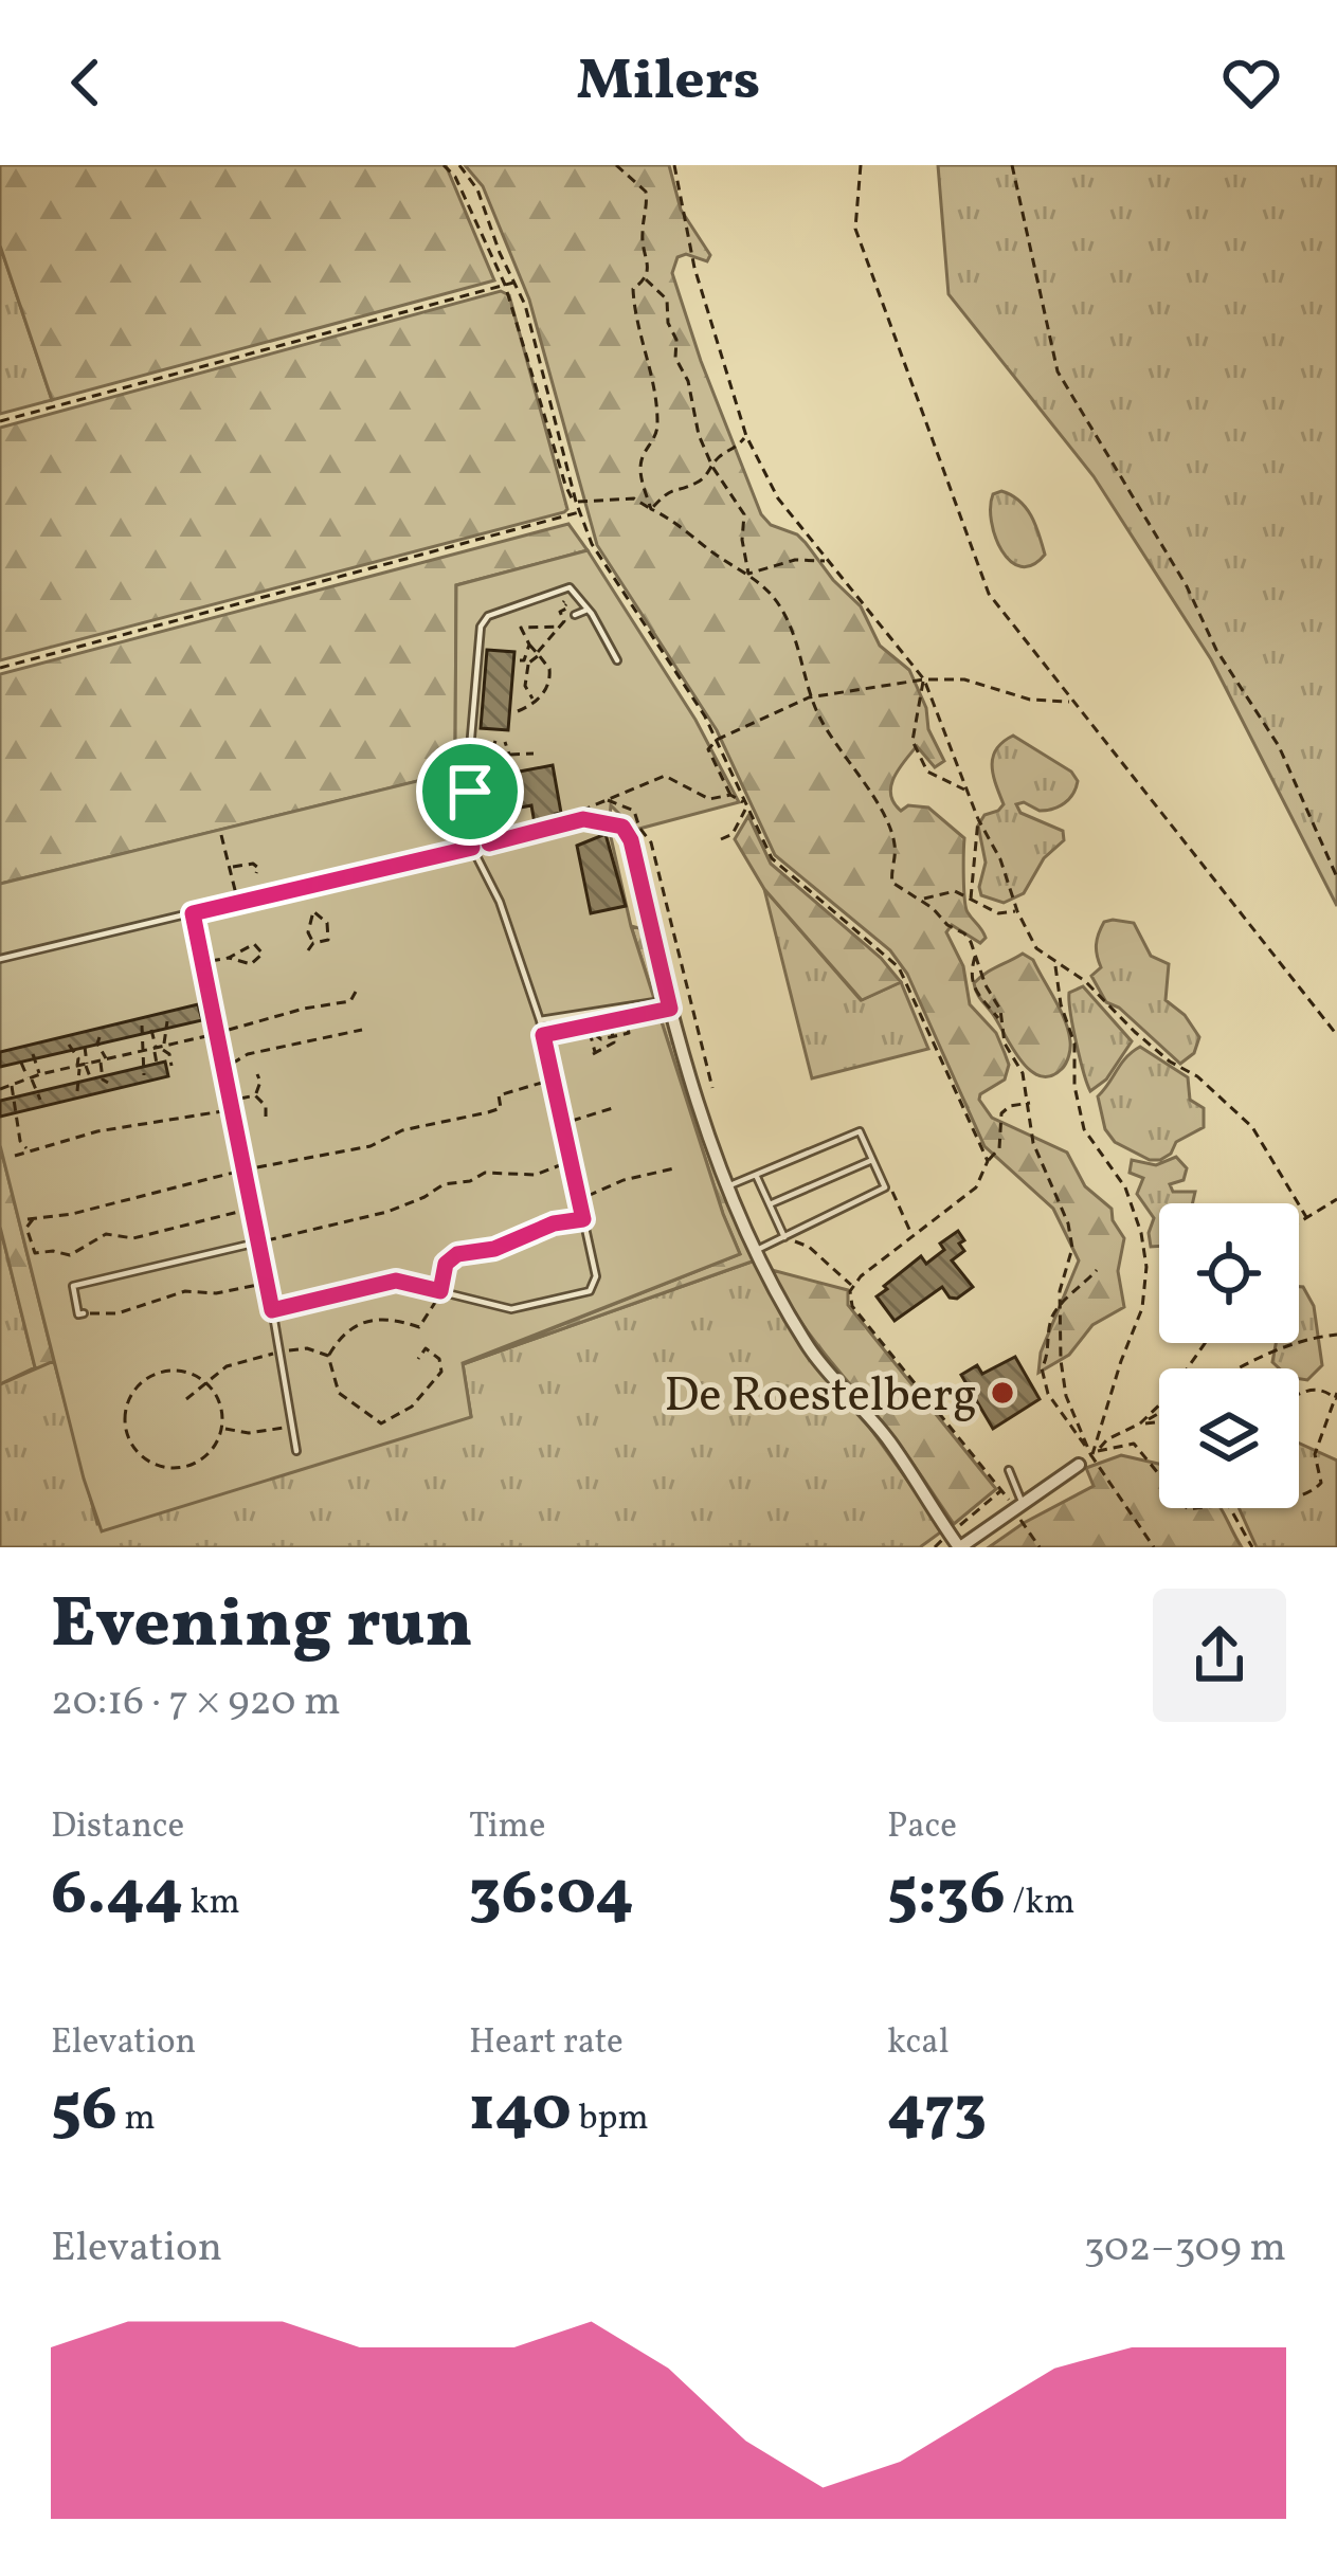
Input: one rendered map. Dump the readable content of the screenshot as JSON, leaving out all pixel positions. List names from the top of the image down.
{
  "places": ["De Roestelberg"],
  "page": {
    "header": "Milers",
    "heading": ["Evening run", "20:16 · 7 × 920 m"],
    "stats": [
      ["Distance", "6.44 km"],
      ["Time", "36:04"],
      ["Pace", "5:36 /km"],
      ["Elevation", "56 m"],
      ["Heart rate", "140 bpm"],
      ["kcal", "473"]
    ],
    "chart": ["Elevation", "302–309 m"]
  }
}
